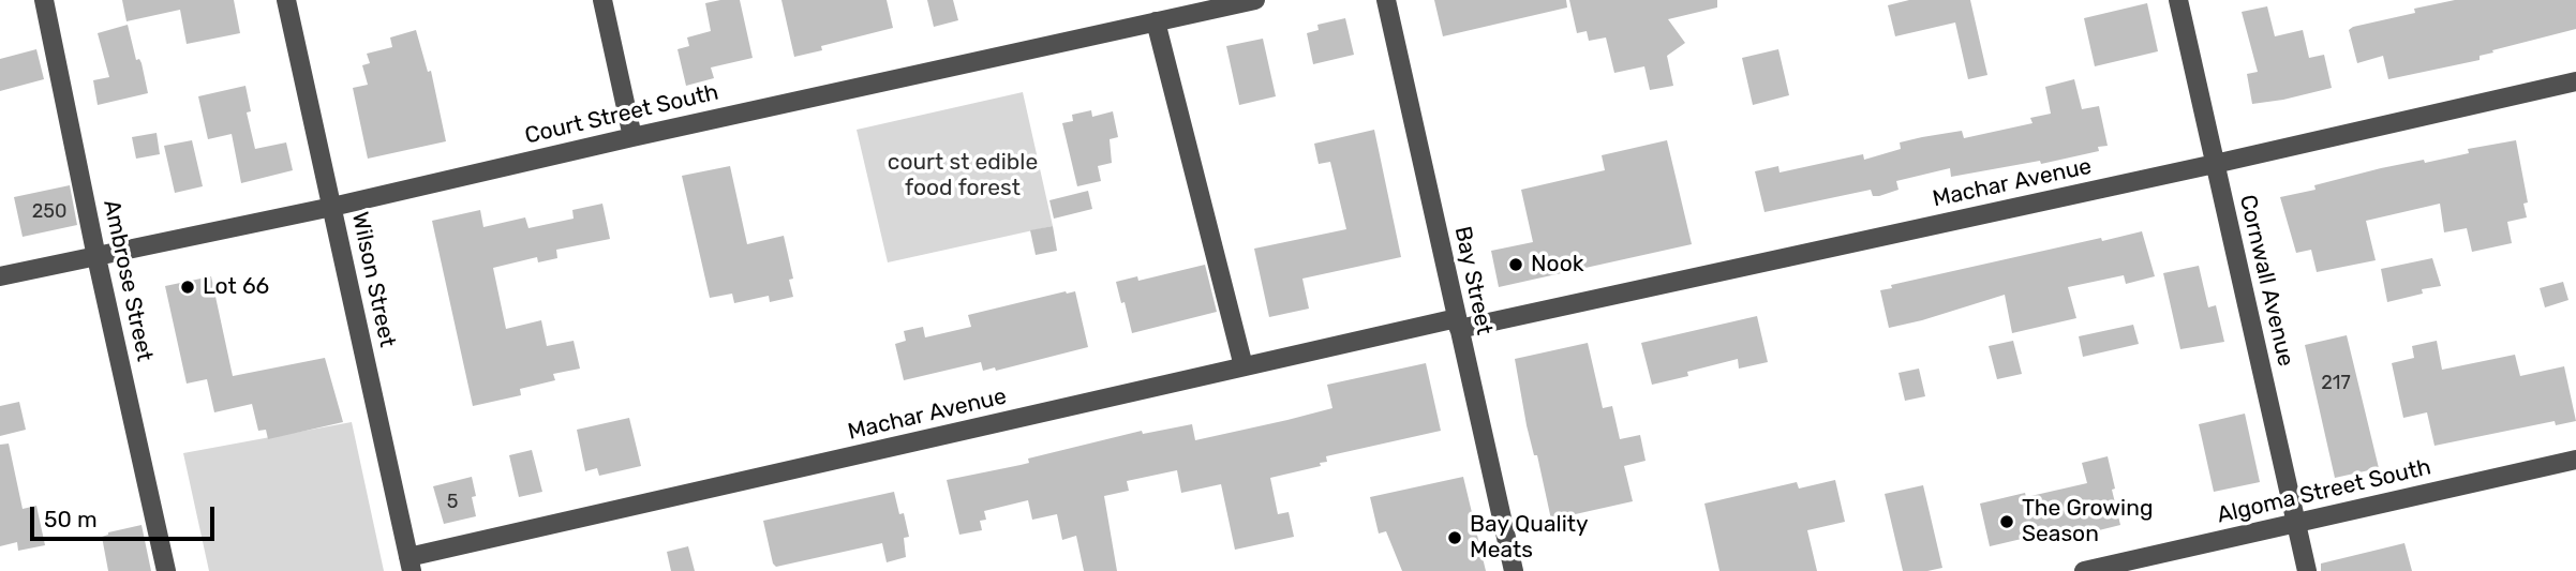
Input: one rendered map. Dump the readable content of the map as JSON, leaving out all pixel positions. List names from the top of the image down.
{
  "streets": {
    "street": [
      "Court Street South",
      "Machar Avenue",
      "Wilson Street",
      "Ambrose Street",
      "Bay Street",
      "Cornwall Avenue",
      "Algoma Street South"
    ]
  },
  "crossings": [
    ["Court Street South", "Wilson Street"],
    ["Court Street South", "Ambrose Street"],
    ["Machar Avenue", "Wilson Street"],
    ["Machar Avenue", "Bay Street"],
    ["Machar Avenue", "Cornwall Avenue"],
    ["Cornwall Avenue", "Algoma Street South"]
  ],
  "parks": ["court st edible food forest"],
  "places": [
    "Nook",
    "Lot 66",
    "The Growing Season",
    "Bay Quality Meats"
  ],
  "house_numbers": ["250", "217", "5"],
  "scale_bar": "50 m"
}
